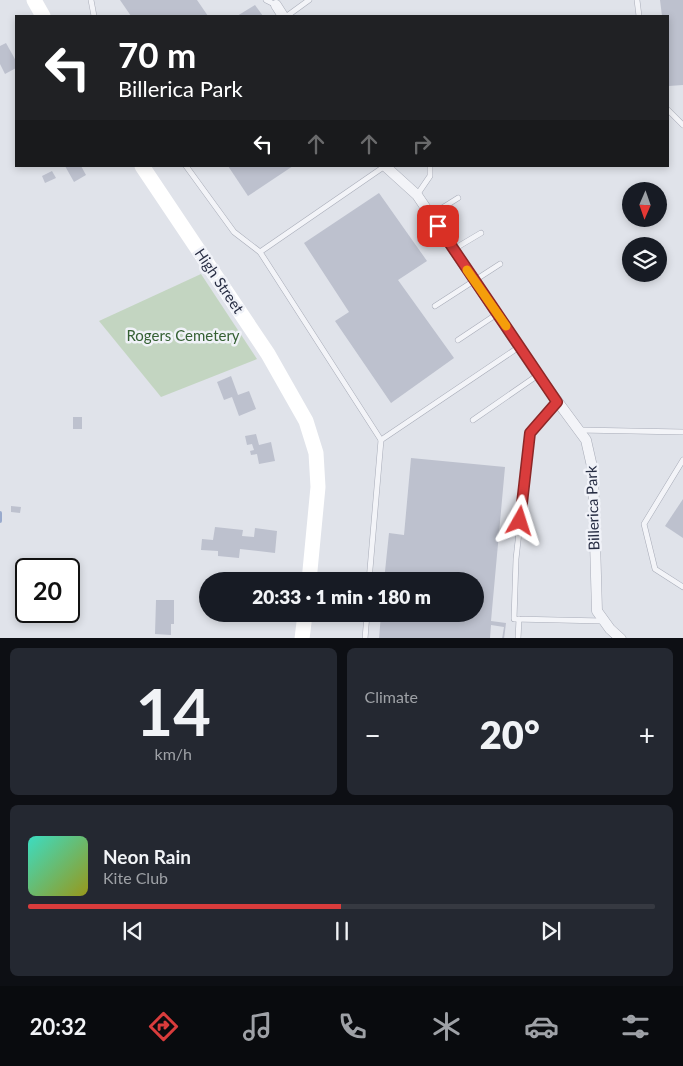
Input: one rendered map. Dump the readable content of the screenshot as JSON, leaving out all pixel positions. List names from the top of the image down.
{
  "streets": {
    "main road": ["High Street"],
    "street": ["Billerica Park"]
  },
  "parks": ["Rogers Cemetery"],
  "north": "bottom",
  "page": {
    "turn": ["70 m", "Billerica Park"],
    "limit": "20",
    "trip": "20:33 · 1 min · 180 m",
    "tile": [
      ["14", "km/h"],
      "Climate"
    ],
    "heat": ["−", "20°", "+"],
    "song": ["Neon Rain", "Kite Club"],
    "tabs": "20:32"
  }
}
